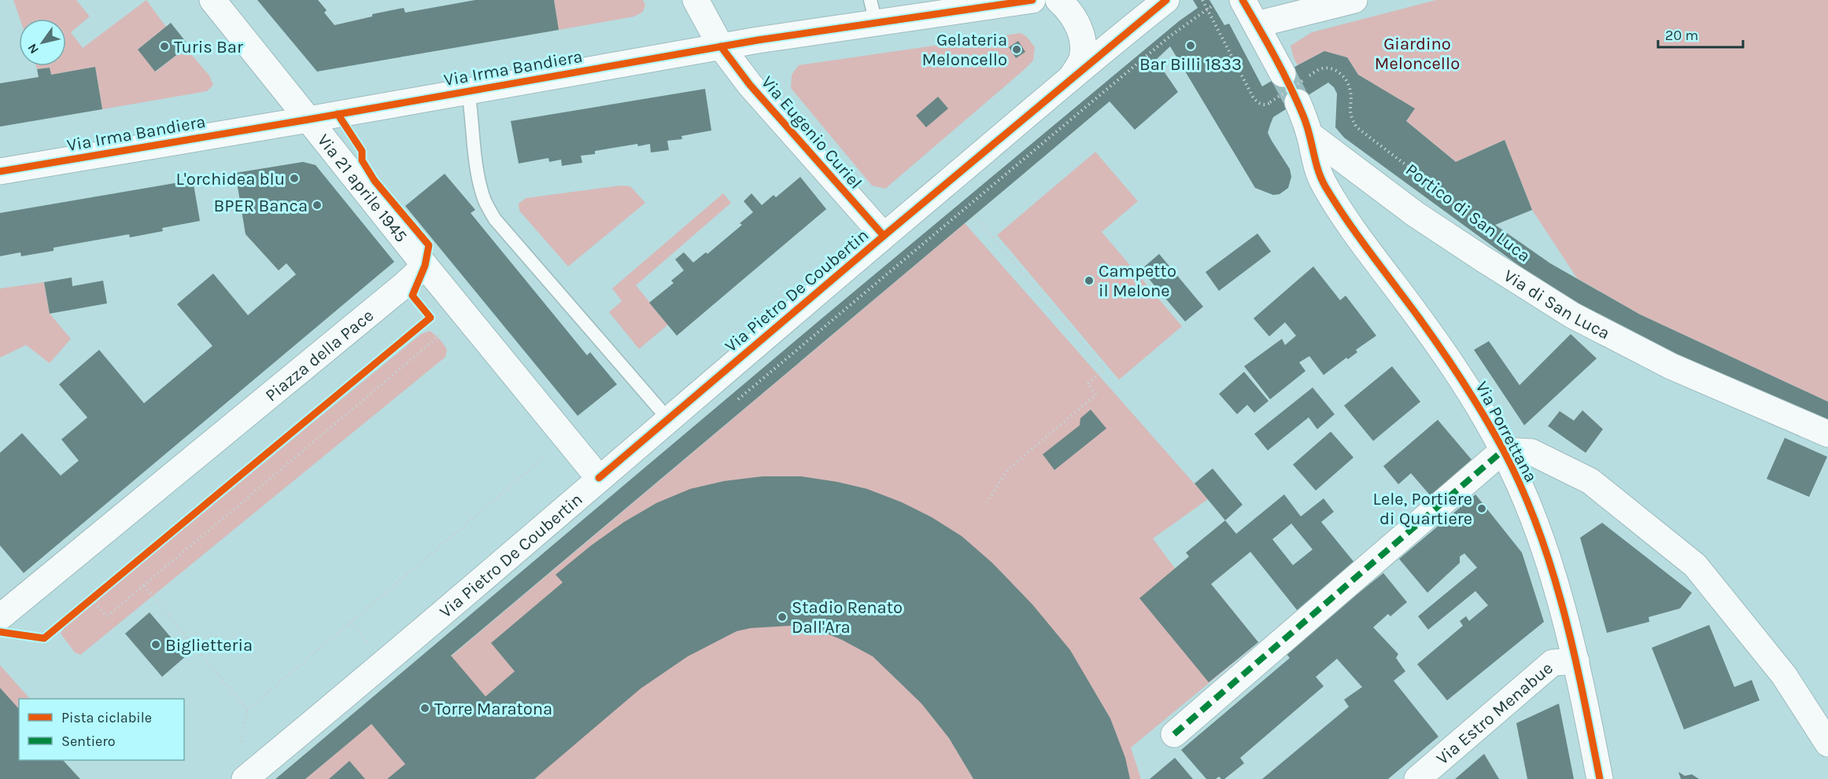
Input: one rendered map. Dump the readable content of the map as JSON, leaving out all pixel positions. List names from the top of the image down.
{
  "streets": {
    "street": [
      "Via Irma Bandiera",
      "Via Eugenio Curiel",
      "Via 21 aprile 1945",
      "Via Pietro De Coubertin",
      "Via di San Luca",
      "Piazza della Pace",
      "Via Porrettana",
      "Via Estro Menabue"
    ],
    "path": ["Portico di San Luca"]
  },
  "crossings": [
    ["Via Irma Bandiera", "Via Eugenio Curiel"],
    ["Via Irma Bandiera", "Via 21 aprile 1945"],
    ["Via Eugenio Curiel", "Via Pietro De Coubertin"],
    ["Via 21 aprile 1945", "Piazza della Pace"],
    ["Portico di San Luca", "Via Porrettana"],
    ["Via di San Luca", "Via Porrettana"],
    ["Via Porrettana", "Via Estro Menabue"]
  ],
  "parks": ["Giardino Meloncello"],
  "places": [
    "Bar Billi 1833",
    "Turis Bar",
    "Gelateria Meloncello",
    "L'orchidea blu",
    "BPER Banca",
    "Campetto il Melone",
    "Lele, Portiere di Quartiere",
    "Stadio Renato Dall'Ara",
    "Biglietteria",
    "Torre Maratona"
  ],
  "legend": ["Pista ciclabile", "Sentiero"],
  "scale_bar": "20 m",
  "north": "bottom left"
}
